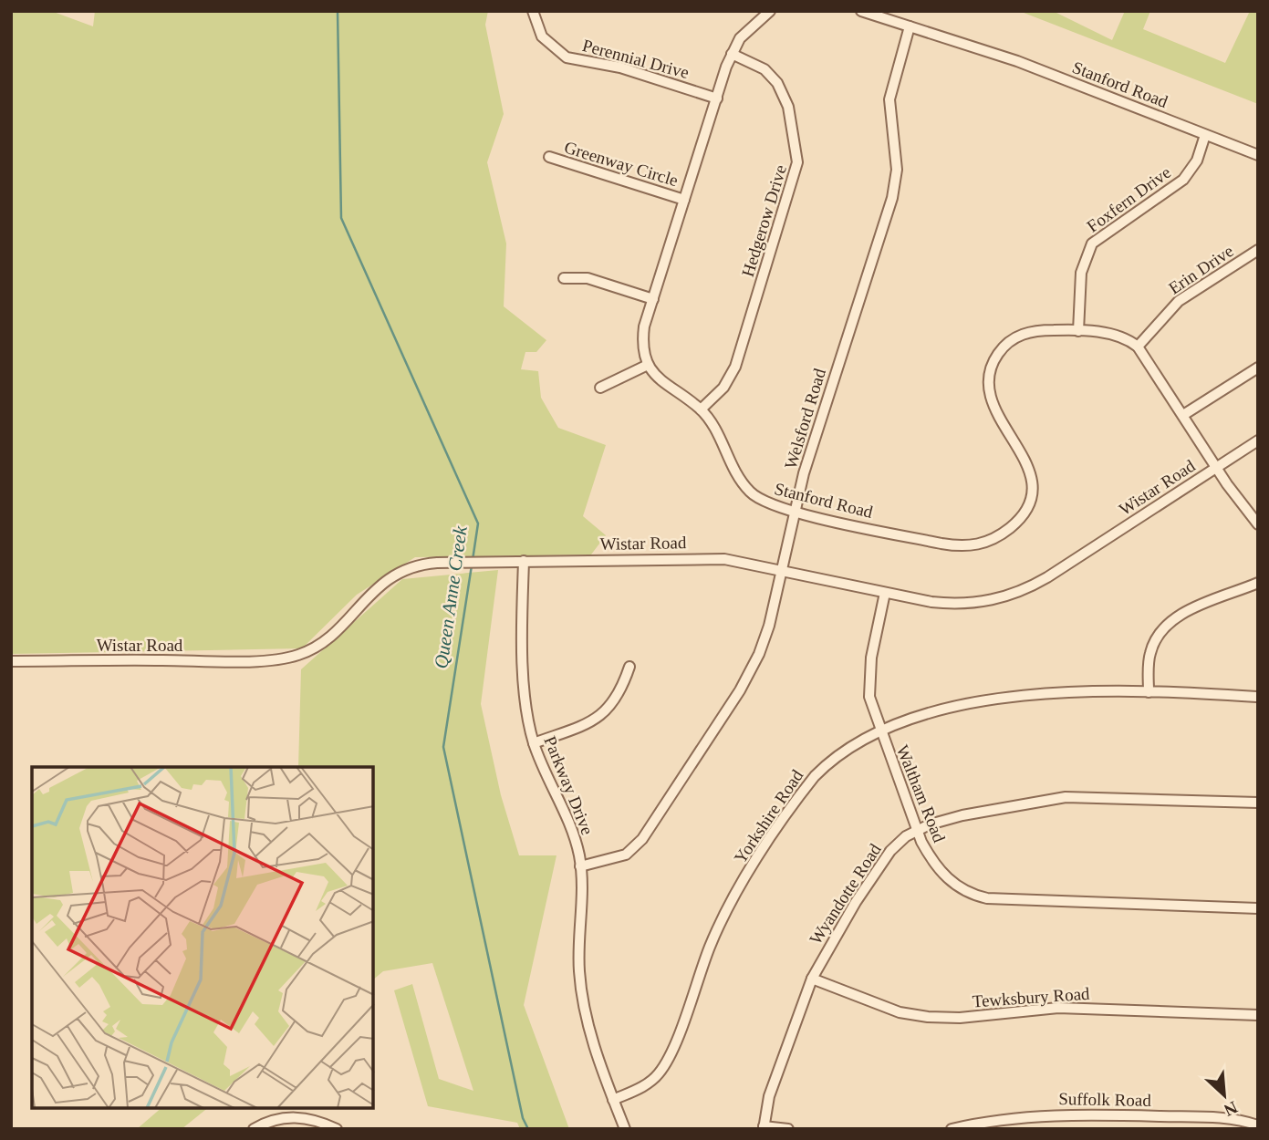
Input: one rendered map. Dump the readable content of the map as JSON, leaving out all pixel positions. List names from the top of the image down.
{
  "streets": {
    "street": [
      "Perennial Drive",
      "Stanford Road",
      "Greenway Circle",
      "Foxfern Drive",
      "Hedgerow Drive",
      "Erin Drive",
      "Welsford Road",
      "Wistar Road",
      "Parkway Drive",
      "Waltham Road",
      "Yorkshire Road",
      "Wyandotte Road",
      "Tewksbury Road",
      "Suffolk Road"
    ]
  },
  "crossings": [
    ["Stanford Road", "Foxfern Drive"],
    ["Stanford Road", "Hedgerow Drive"],
    ["Stanford Road", "Erin Drive"],
    ["Stanford Road", "Welsford Road"],
    ["Welsford Road", "Wistar Road"],
    ["Welsford Road", "Parkway Drive"],
    ["Wistar Road", "Parkway Drive"],
    ["Wistar Road", "Waltham Road"],
    ["Parkway Drive", "Yorkshire Road"],
    ["Waltham Road", "Yorkshire Road"],
    ["Waltham Road", "Wyandotte Road"],
    ["Wyandotte Road", "Tewksbury Road"]
  ],
  "water": ["Queen Anne Creek"],
  "north": "bottom right"
}
